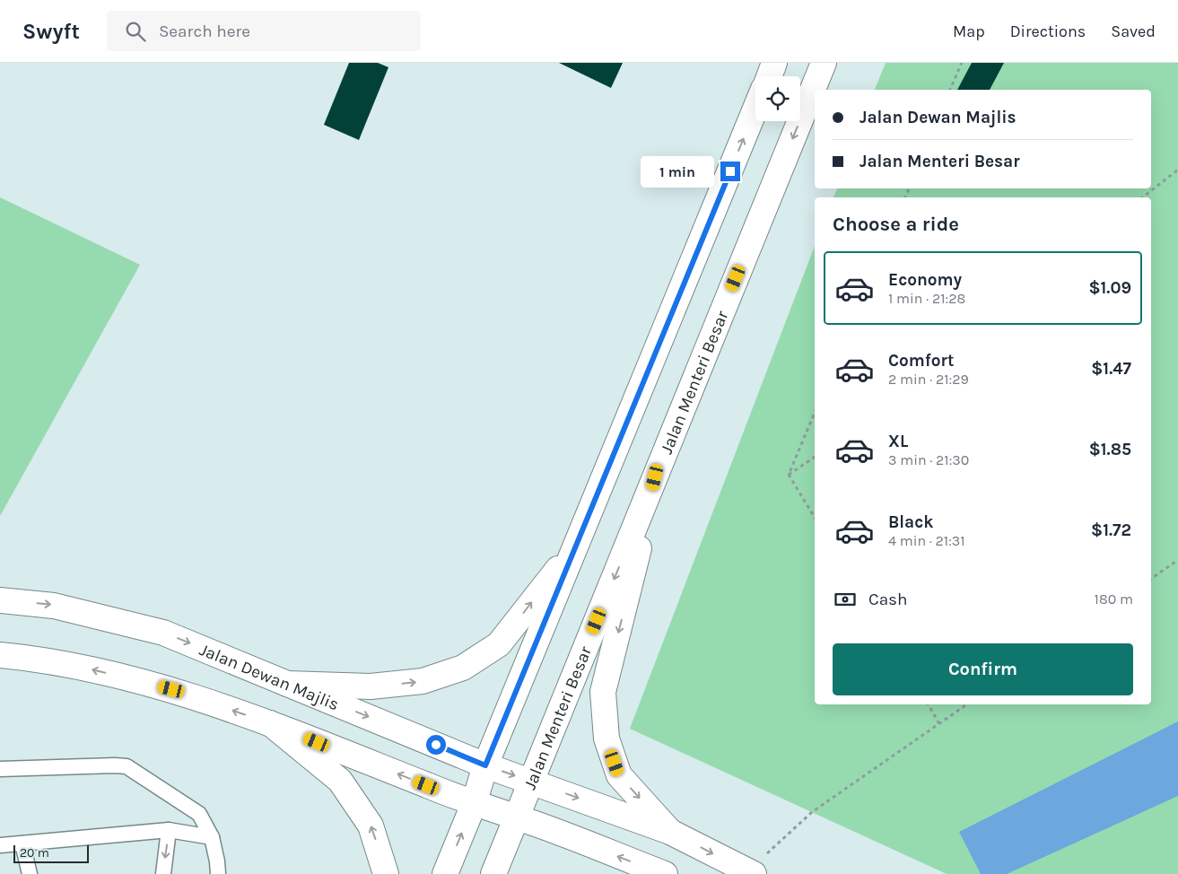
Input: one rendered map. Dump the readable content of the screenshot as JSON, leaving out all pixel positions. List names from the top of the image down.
{
  "streets": {
    "main road": ["Jalan Menteri Besar", "Jalan Dewan Majlis"]
  },
  "crossings": [
    ["Jalan Menteri Besar", "Jalan Dewan Majlis"]
  ],
  "scale_bar": "20 m",
  "page": {
    "header": "Swyft",
    "search": "Search here",
    "nav": ["Map", "Directions", "Saved"],
    "banner": ["Jalan Dewan Majlis", "Jalan Menteri Besar"],
    "bubble": "1 min",
    "heading": "Choose a ride",
    "list": [
      {
        "name": "Economy",
        "note": "1 min · 21:28",
        "value": "$1.09"
      },
      {
        "name": "Comfort",
        "note": "2 min · 21:29",
        "value": "$1.47"
      },
      {
        "name": "XL",
        "note": "3 min · 21:30",
        "value": "$1.85"
      },
      {
        "name": "Black",
        "note": "4 min · 21:31",
        "value": "$1.72"
      }
    ],
    "pay": ["Cash", "180 m"],
    "buttons": "Confirm",
    "scale": "20 m"
  }
}
